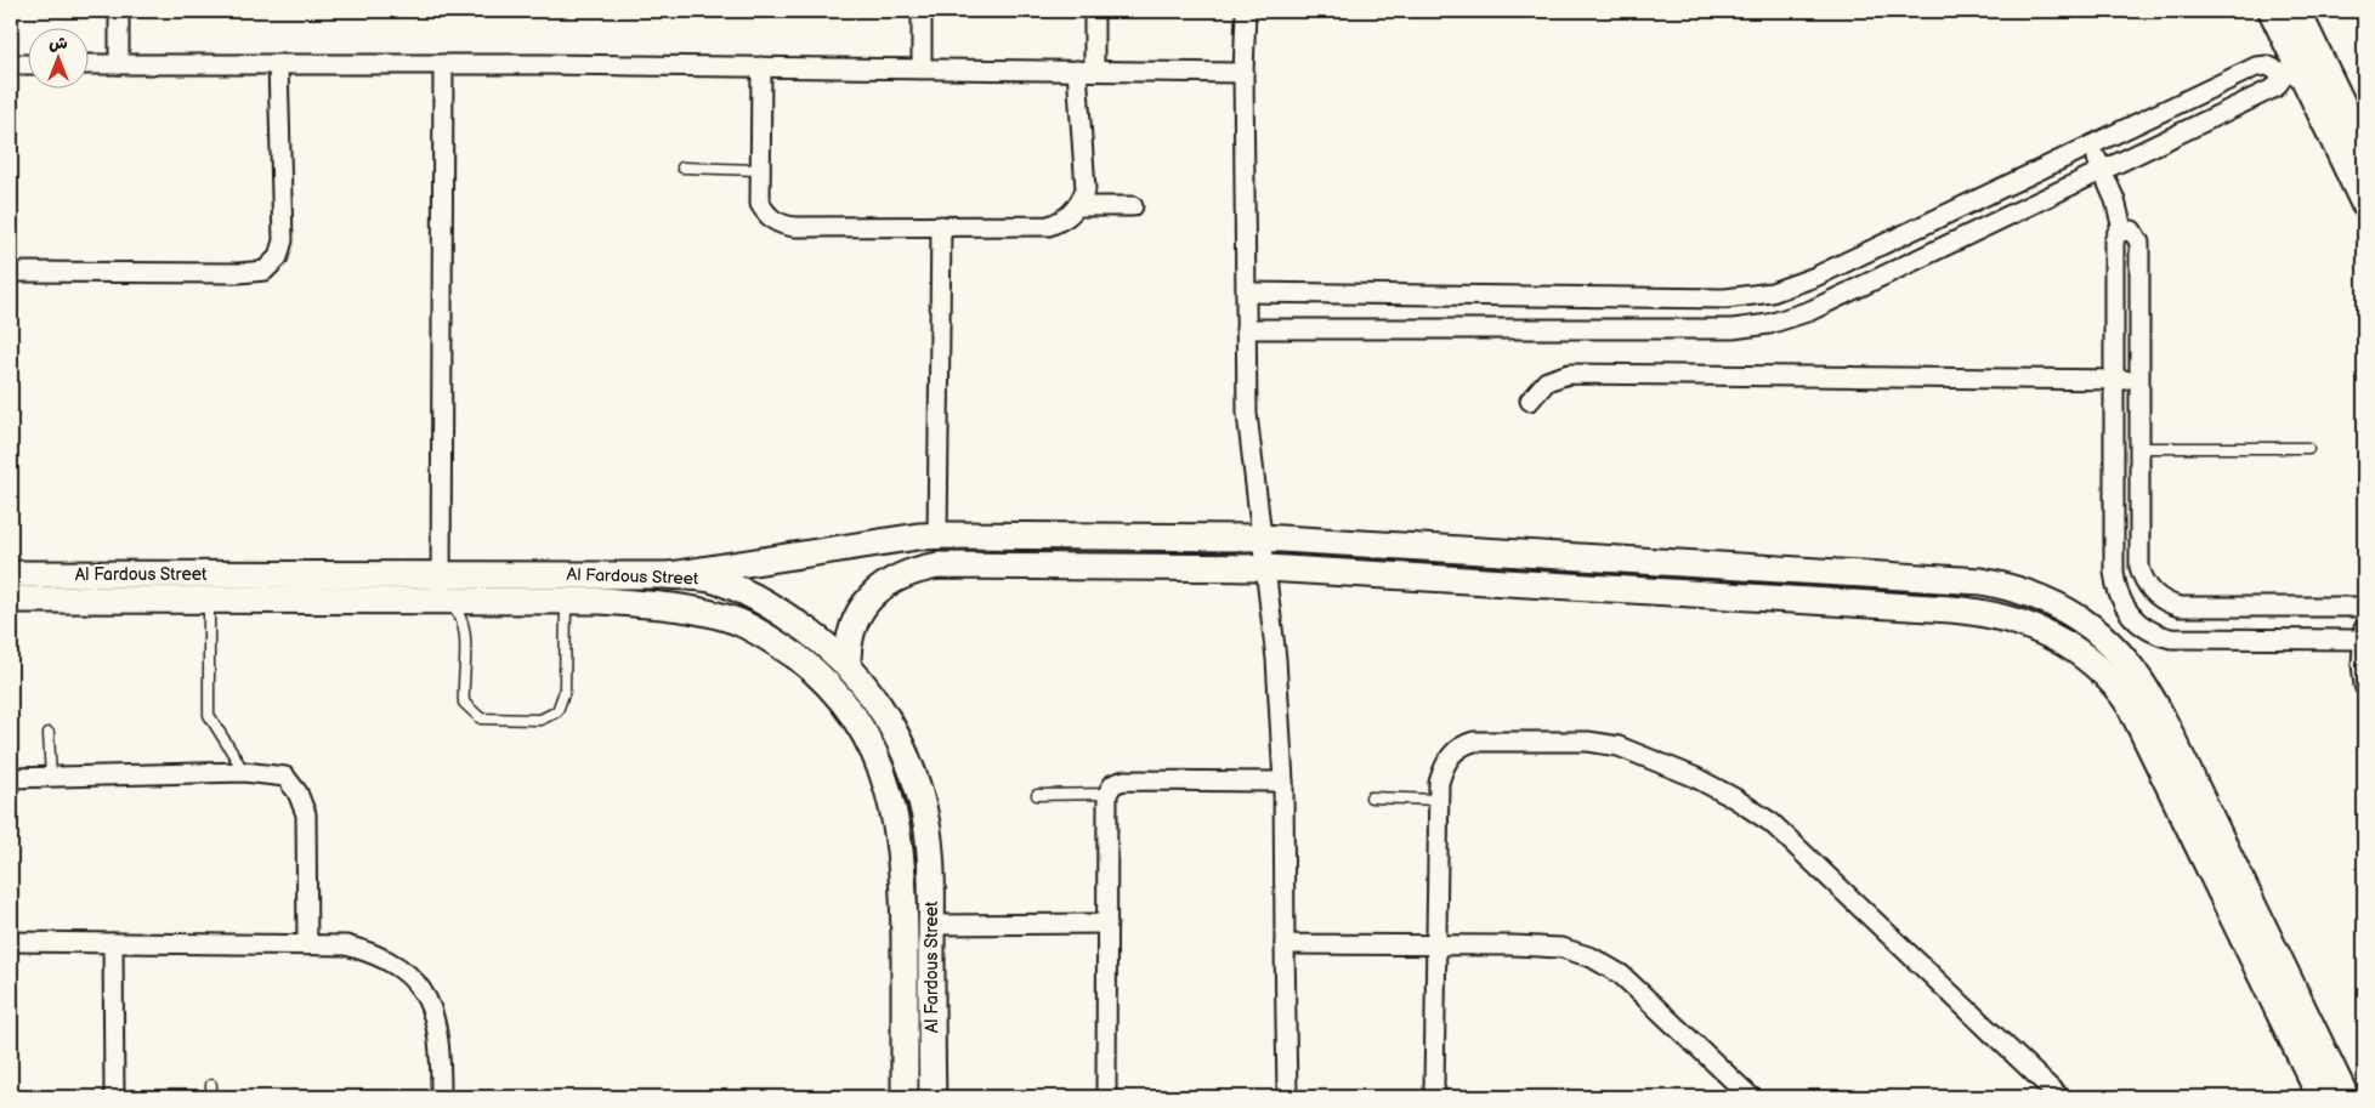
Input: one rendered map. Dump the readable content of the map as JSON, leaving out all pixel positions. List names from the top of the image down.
{
  "streets": {
    "street": ["Al Fardous Street"]
  },
  "north": "top"
}
